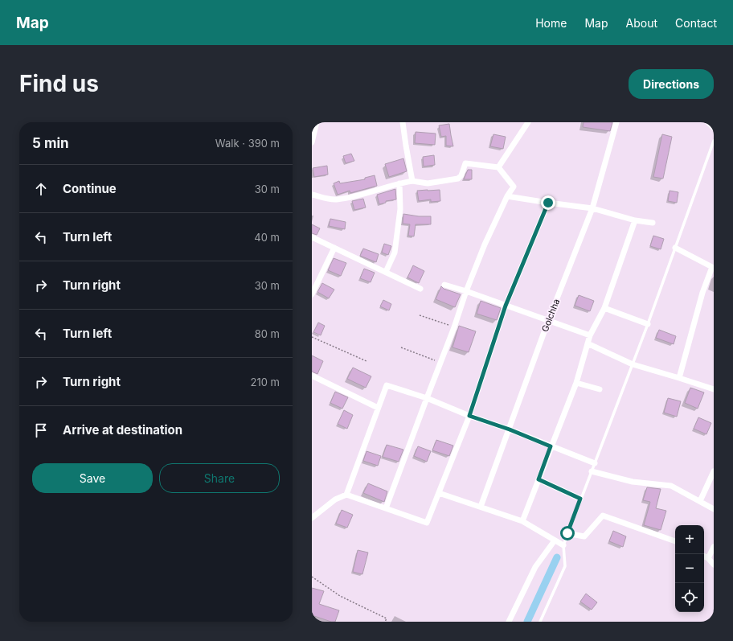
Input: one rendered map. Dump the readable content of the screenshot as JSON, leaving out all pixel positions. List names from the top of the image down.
{
  "streets": {
    "street": ["Golchha"]
  },
  "page": {
    "header": "Map",
    "nav": [
      "Home",
      "Map",
      "About",
      "Contact"
    ],
    "buttons": [
      "Directions",
      ["Save", "Share"]
    ],
    "title": "Find us",
    "heading": ["5 min", "Walk · 390 m"],
    "list": [
      ["Continue", "30 m"],
      ["Turn left", "40 m"],
      ["Turn right", "30 m"],
      ["Turn left", "80 m"],
      ["Turn right", "210 m"],
      "Arrive at destination"
    ],
    "map_buttons": ["+", "−"]
  }
}
